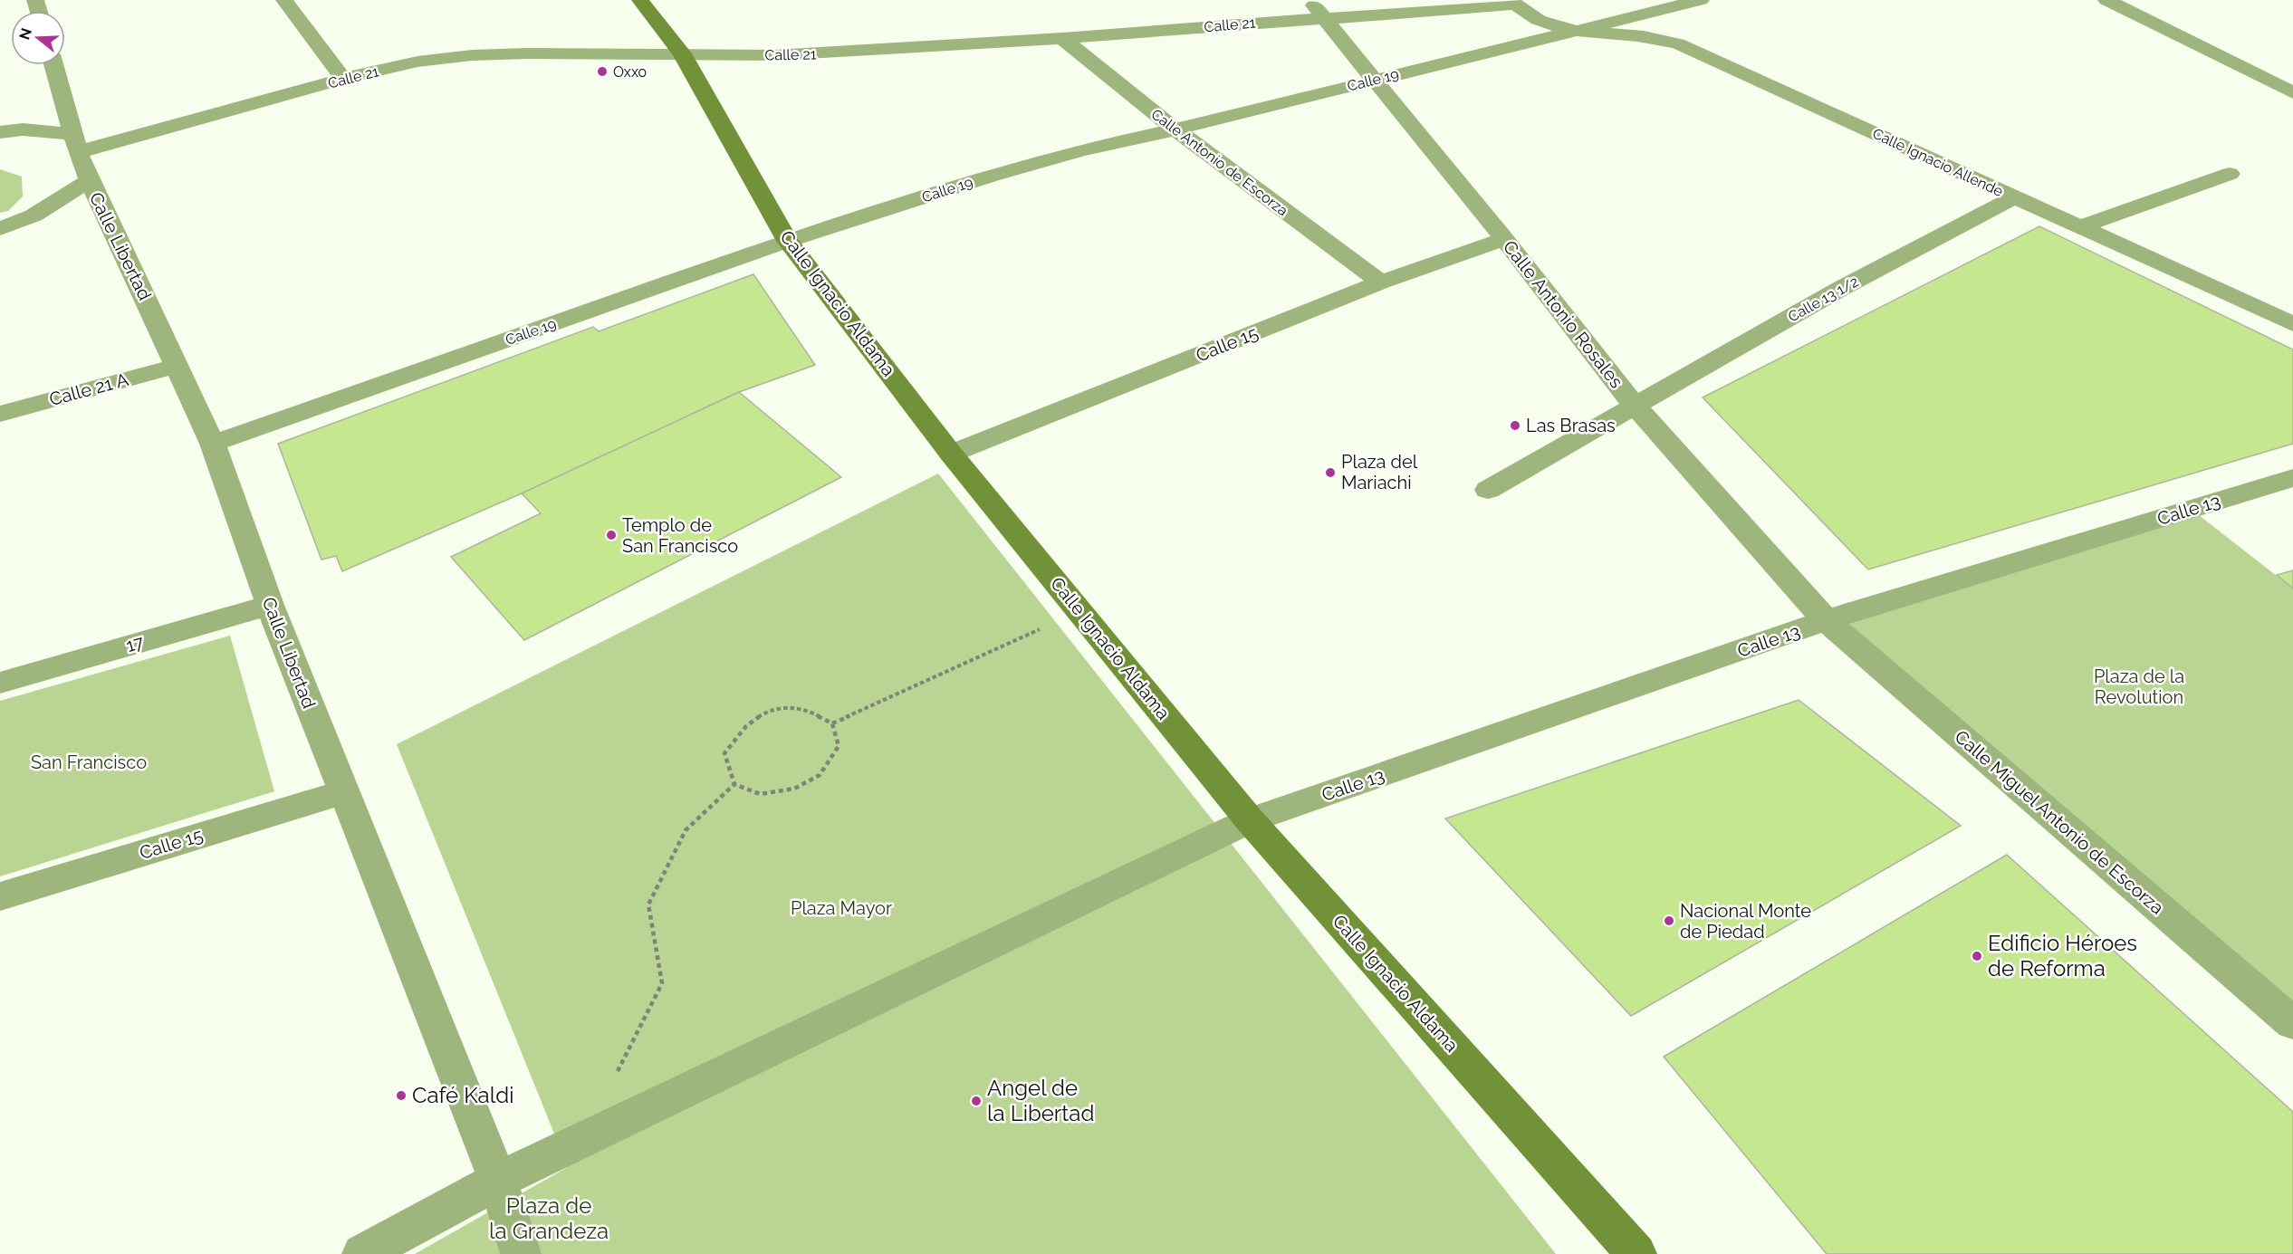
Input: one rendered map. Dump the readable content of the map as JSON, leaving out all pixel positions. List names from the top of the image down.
{
  "streets": {
    "main road": ["Calle Ignacio Aldama"],
    "street": [
      "Calle 21",
      "Calle 19",
      "Calle Antonio de Escorza",
      "Calle Ignacio Allende",
      "Calle Libertad",
      "Calle 13 1/2",
      "Calle Antonio Rosales",
      "Calle 15",
      "Calle 21 A",
      "Calle 13",
      "17",
      "Calle Miguel Antonio de Escorza"
    ]
  },
  "crossings": [
    ["Calle 21", "Calle Antonio de Escorza"],
    ["Calle 21", "Calle Libertad"],
    ["Calle 21", "Calle Ignacio Aldama"],
    ["Calle 21", "Calle Antonio Rosales"],
    ["Calle 19", "Calle Antonio de Escorza"],
    ["Calle 19", "Calle Ignacio Allende"],
    ["Calle 19", "Calle Libertad"],
    ["Calle 19", "Calle Ignacio Aldama"],
    ["Calle 19", "Calle Antonio Rosales"],
    ["Calle Antonio de Escorza", "Calle 15"],
    ["Calle Ignacio Allende", "Calle 13 1/2"],
    ["Calle Libertad", "Calle 15"],
    ["Calle Libertad", "Calle 21 A"],
    ["Calle Libertad", "Calle 13"],
    ["Calle Libertad", "17"],
    ["Calle 13 1/2", "Calle Antonio Rosales"],
    ["Calle Ignacio Aldama", "Calle 15"],
    ["Calle Ignacio Aldama", "Calle 13"],
    ["Calle Antonio Rosales", "Calle 15"],
    ["Calle Antonio Rosales", "Calle 13"],
    ["Calle Antonio Rosales", "Calle Miguel Antonio de Escorza"],
    ["Calle 13", "Calle Miguel Antonio de Escorza"]
  ],
  "parks": [
    "Plaza de la Revolution",
    "San Francisco",
    "Plaza Mayor",
    "Plaza de la Grandeza"
  ],
  "places": [
    "Oxxo",
    "Las Brasas",
    "Plaza del Mariachi",
    "Templo de San Francisco",
    "Nacional Monte de Piedad",
    "Edificio Héroes de Reforma",
    "Café Kaldi",
    "Angel de la Libertad"
  ],
  "north": "left"
}
